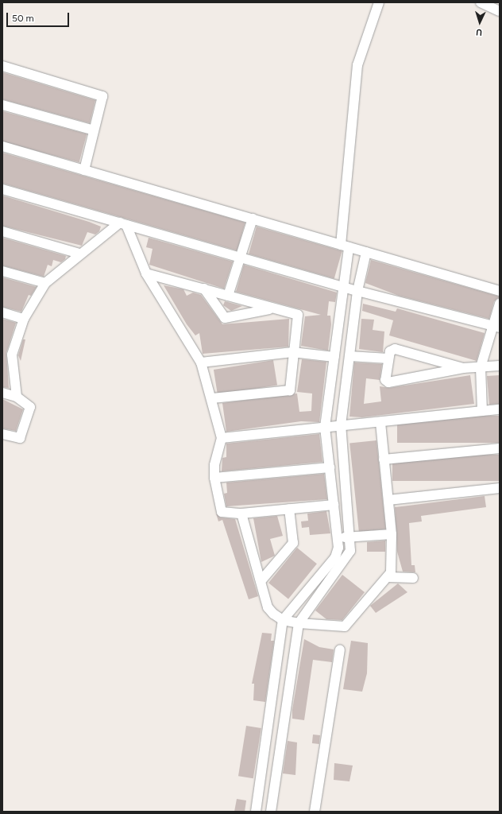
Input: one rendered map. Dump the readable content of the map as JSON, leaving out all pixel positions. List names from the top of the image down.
{
  "scale_bar": "50 m",
  "north": "bottom"
}
